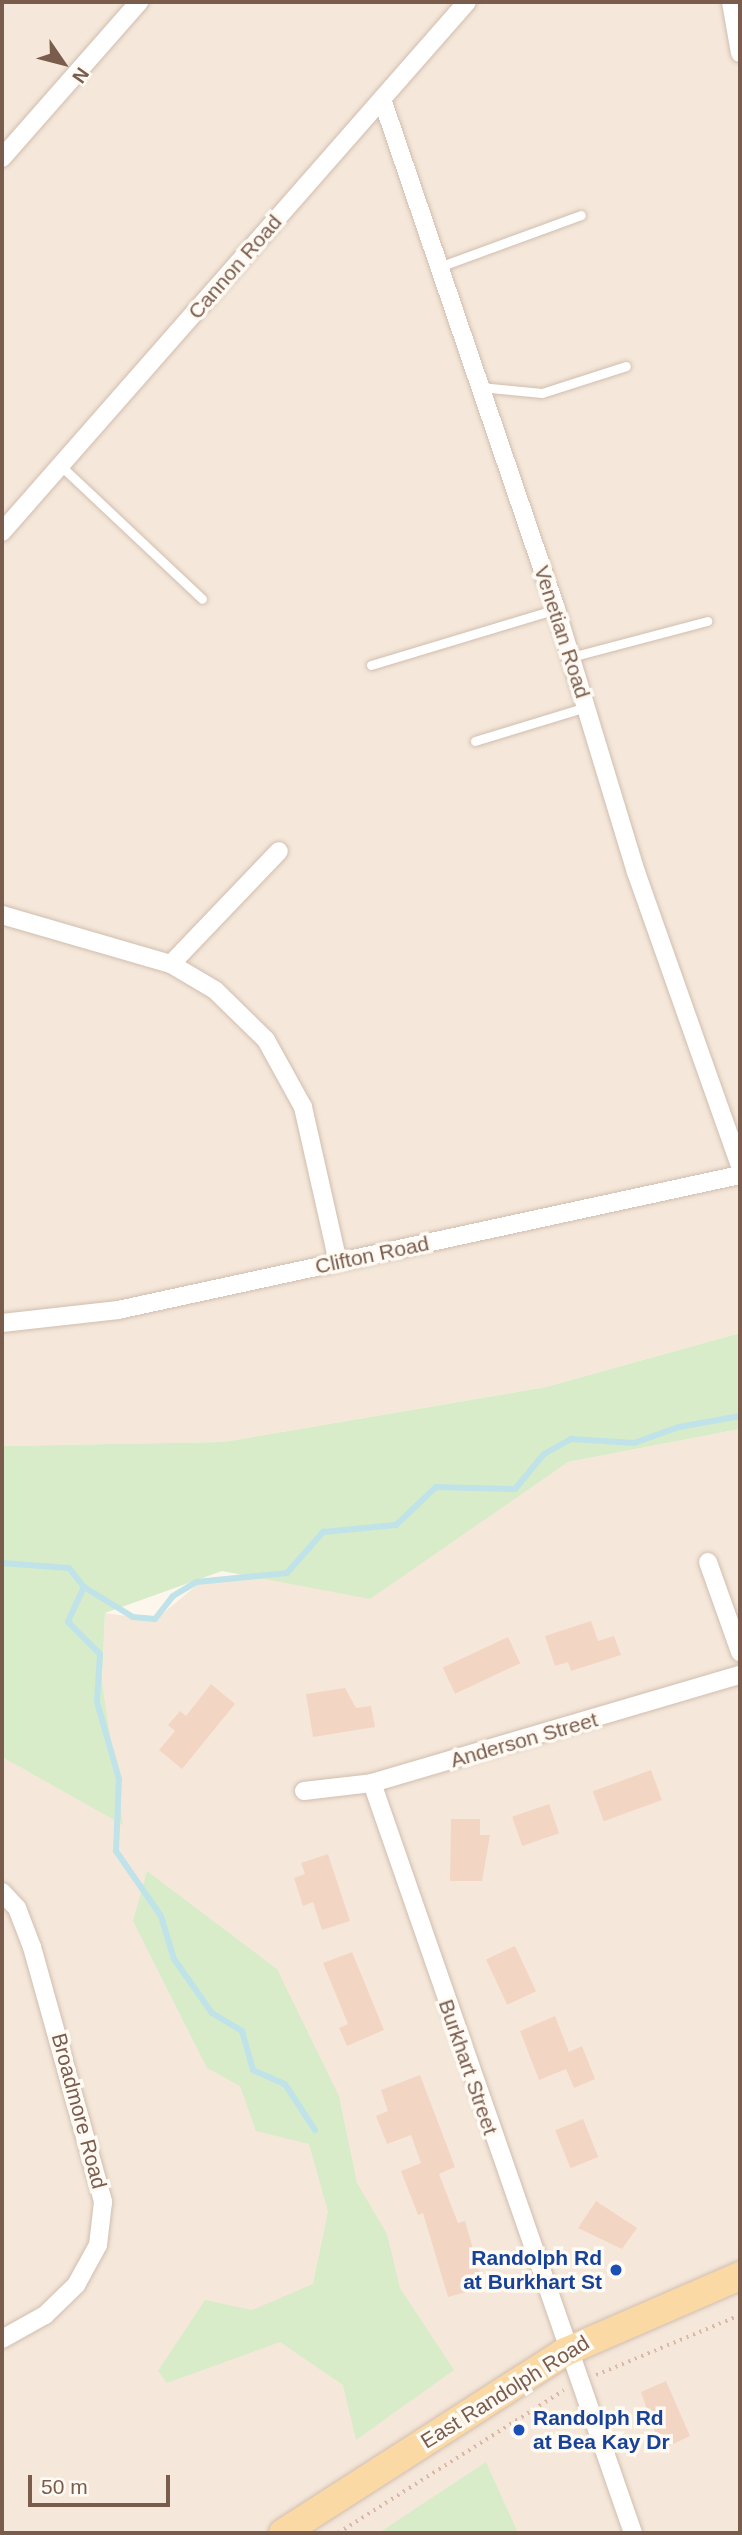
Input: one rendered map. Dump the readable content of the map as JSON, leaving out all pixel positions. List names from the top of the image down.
{
  "streets": {
    "main road": ["East Randolph Road"],
    "street": [
      "Cannon Road",
      "Venetian Road",
      "Clifton Road",
      "Anderson Street",
      "Burkhart Street",
      "Broadmore Road"
    ]
  },
  "crossings": [
    ["Cannon Road", "Venetian Road"],
    ["Anderson Street", "Burkhart Street"],
    ["Burkhart Street", "East Randolph Road"]
  ],
  "places": ["Randolph Rd at Burkhart St", "Randolph Rd at Bea Kay Dr"],
  "scale_bar": "50 m",
  "north": "bottom right"
}
